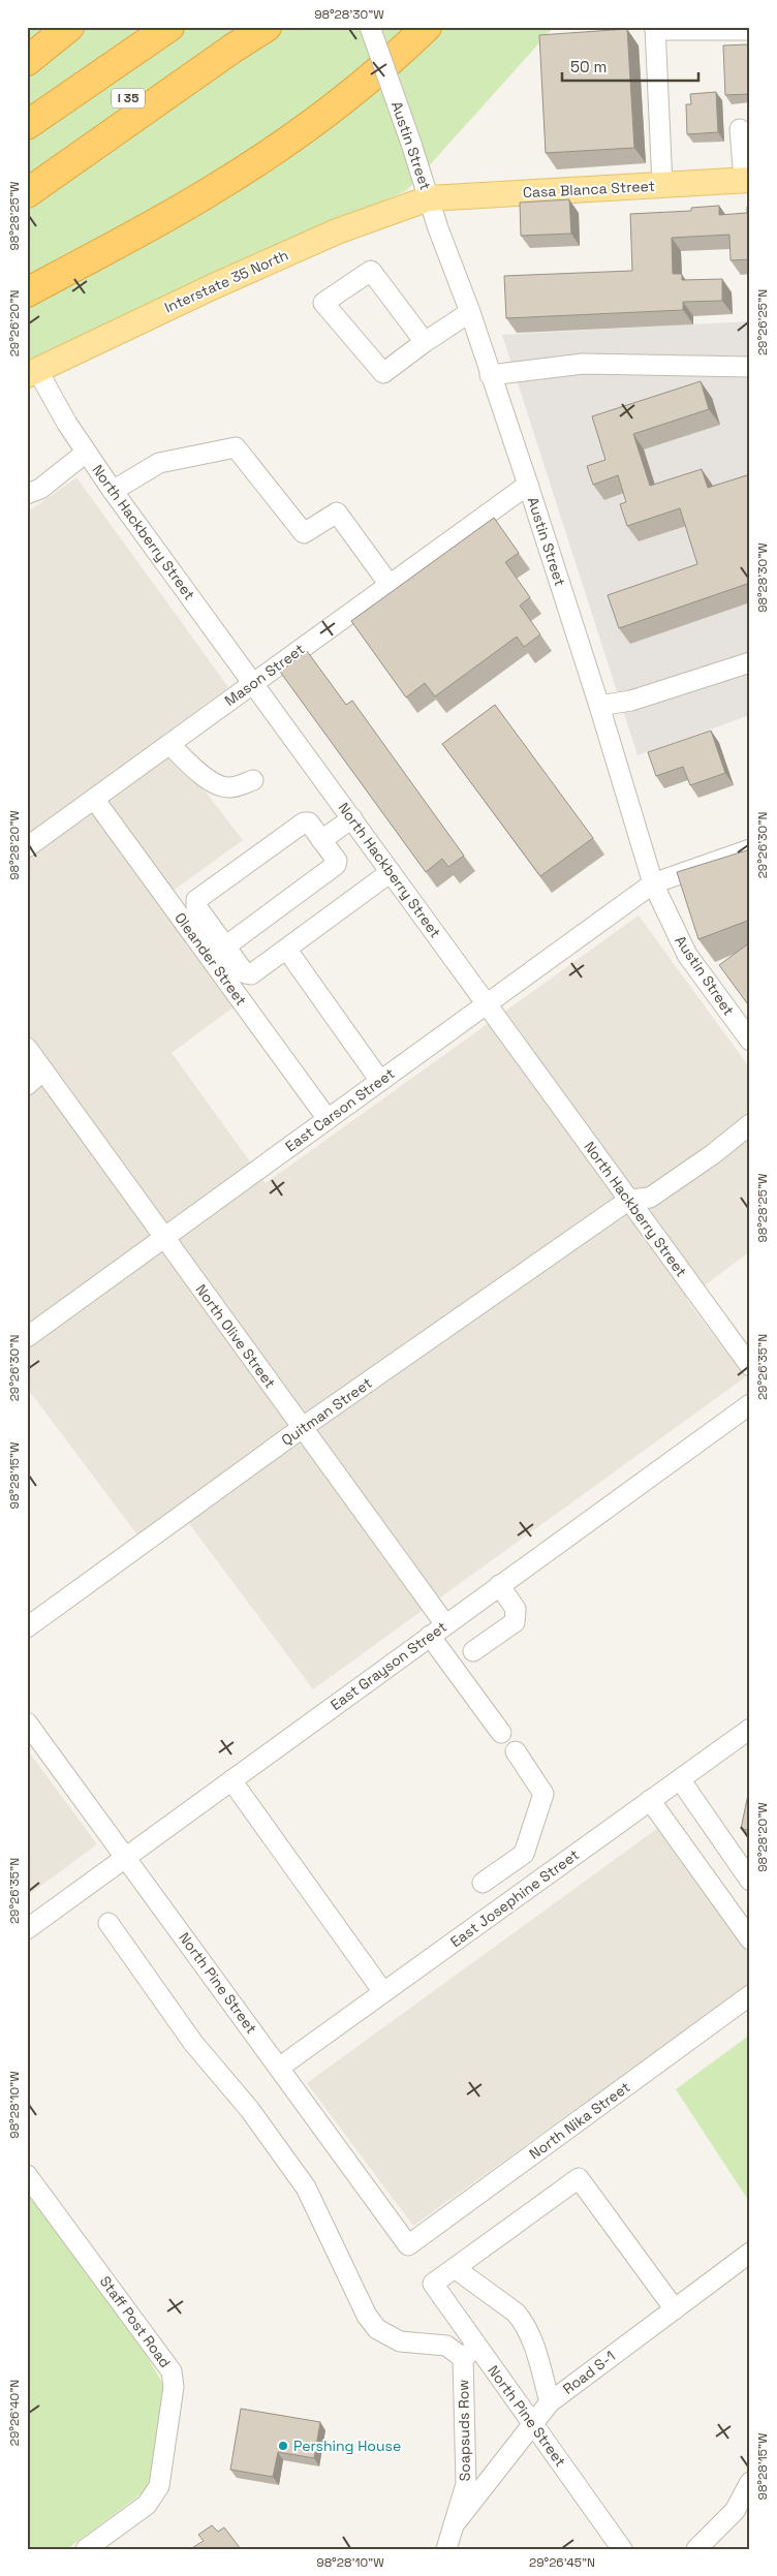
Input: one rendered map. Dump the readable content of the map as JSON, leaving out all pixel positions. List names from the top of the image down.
{
  "streets": {
    "highway": ["I 35"],
    "main road": ["Casa Blanca Street", "Interstate 35 North"],
    "street": [
      "Austin Street",
      "North Hackberry Street",
      "Mason Street",
      "Oleander Street",
      "East Carson Street",
      "North Olive Street",
      "Quitman Street",
      "East Grayson Street",
      "East Josephine Street",
      "North Pine Street",
      "North Nika Street",
      "Staff Post Road",
      "Road S-1",
      "Soapsuds Row"
    ]
  },
  "crossings": [
    ["Austin Street", "Casa Blanca Street"],
    ["Austin Street", "Interstate 35 North"],
    ["Austin Street", "Mason Street"],
    ["Austin Street", "East Carson Street"],
    ["Casa Blanca Street", "Interstate 35 North"],
    ["Interstate 35 North", "North Hackberry Street"],
    ["North Hackberry Street", "Mason Street"],
    ["North Hackberry Street", "East Carson Street"],
    ["North Hackberry Street", "Quitman Street"],
    ["Mason Street", "Oleander Street"],
    ["Oleander Street", "East Carson Street"],
    ["East Carson Street", "North Olive Street"],
    ["North Olive Street", "Quitman Street"],
    ["North Olive Street", "East Grayson Street"],
    ["East Grayson Street", "North Pine Street"],
    ["East Josephine Street", "North Pine Street"],
    ["North Pine Street", "North Nika Street"],
    ["North Pine Street", "Road S-1"],
    ["North Pine Street", "Soapsuds Row"],
    ["Road S-1", "Soapsuds Row"]
  ],
  "places": ["Pershing House"],
  "scale_bar": "50 m",
  "coordinates": [
    "98°28'30\"W",
    "98°28'25\"W",
    "29°26'25\"N",
    "29°26'20\"N",
    "29°26'30\"N",
    "98°28'20\"W",
    "29°26'35\"N",
    "98°28'15\"W",
    "98°28'10\"W",
    "29°26'40\"N",
    "29°26'45\"N"
  ]
}
